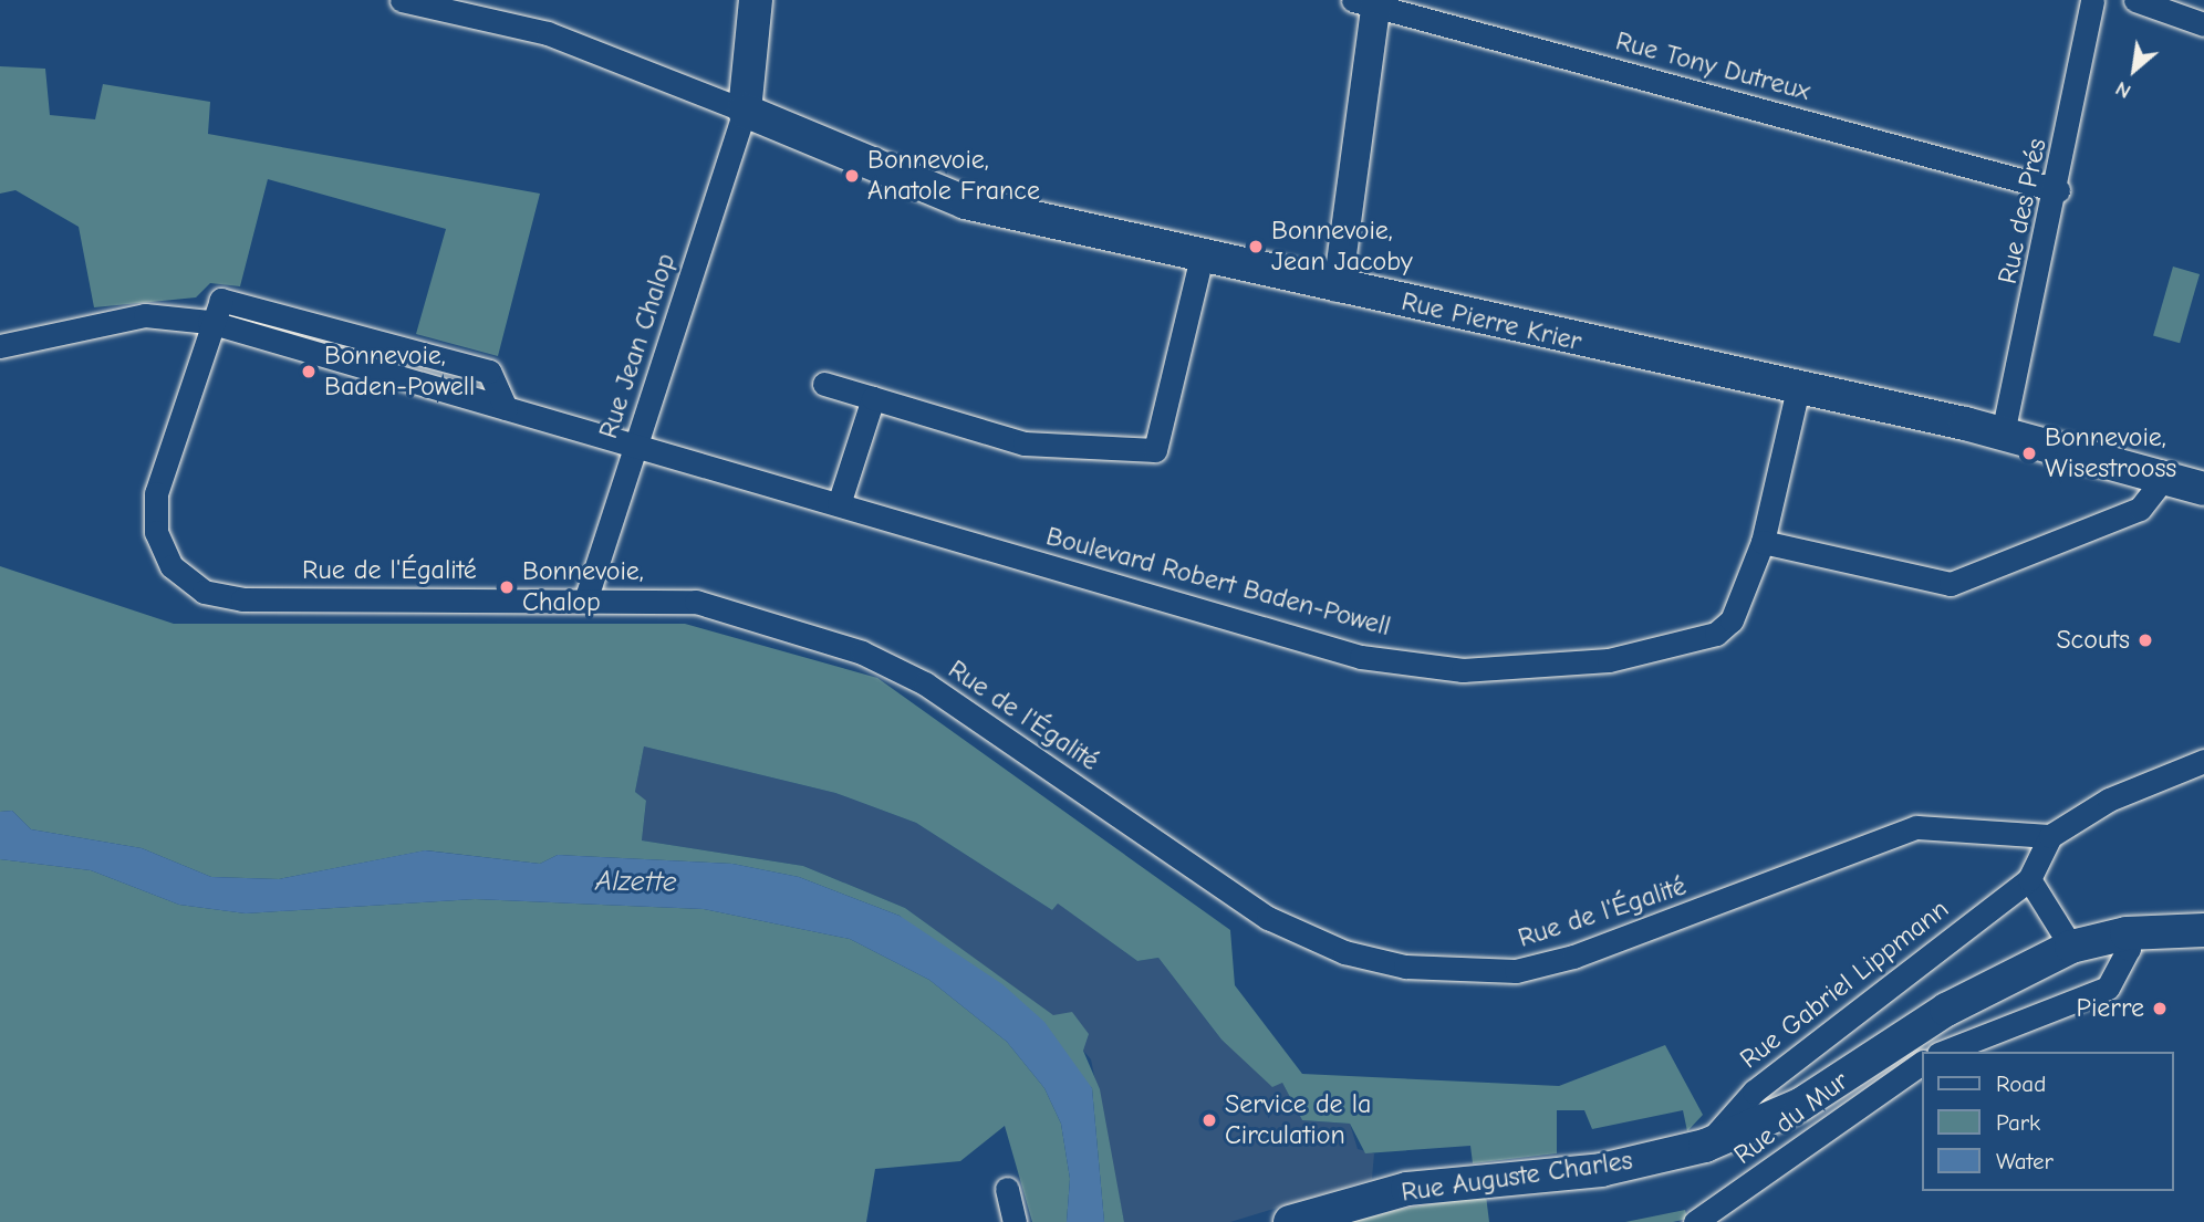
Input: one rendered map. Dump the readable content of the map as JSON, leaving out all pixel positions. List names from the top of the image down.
{
  "streets": {
    "main road": ["Rue Pierre Krier", "Rue Auguste Charles"],
    "street": [
      "Rue Tony Dutreux",
      "Rue des Prés",
      "Rue Jean Chalop",
      "Rue de l'Égalité",
      "Boulevard Robert Baden-Powell",
      "Rue Gabriel Lippmann",
      "Rue du Mur"
    ]
  },
  "crossings": [
    ["Rue Tony Dutreux", "Rue des Prés"],
    ["Rue des Prés", "Rue Pierre Krier"],
    ["Rue Pierre Krier", "Rue Jean Chalop"],
    ["Rue Pierre Krier", "Boulevard Robert Baden-Powell"],
    ["Rue Jean Chalop", "Rue de l'Égalité"],
    ["Rue Jean Chalop", "Boulevard Robert Baden-Powell"],
    ["Rue de l'Égalité", "Boulevard Robert Baden-Powell"],
    ["Rue de l'Égalité", "Rue Gabriel Lippmann"],
    ["Rue Gabriel Lippmann", "Rue Auguste Charles"]
  ],
  "water": ["Alzette"],
  "places": [
    "Bonnevoie, Anatole France",
    "Bonnevoie, Jean Jacoby",
    "Bonnevoie, Baden-Powell",
    "Bonnevoie, Wisestrooss",
    "Bonnevoie, Chalop",
    "Scouts",
    "Pierre",
    "Service de la Circulation"
  ],
  "legend": ["Road", "Park", "Water"],
  "north": "bottom left"
}
